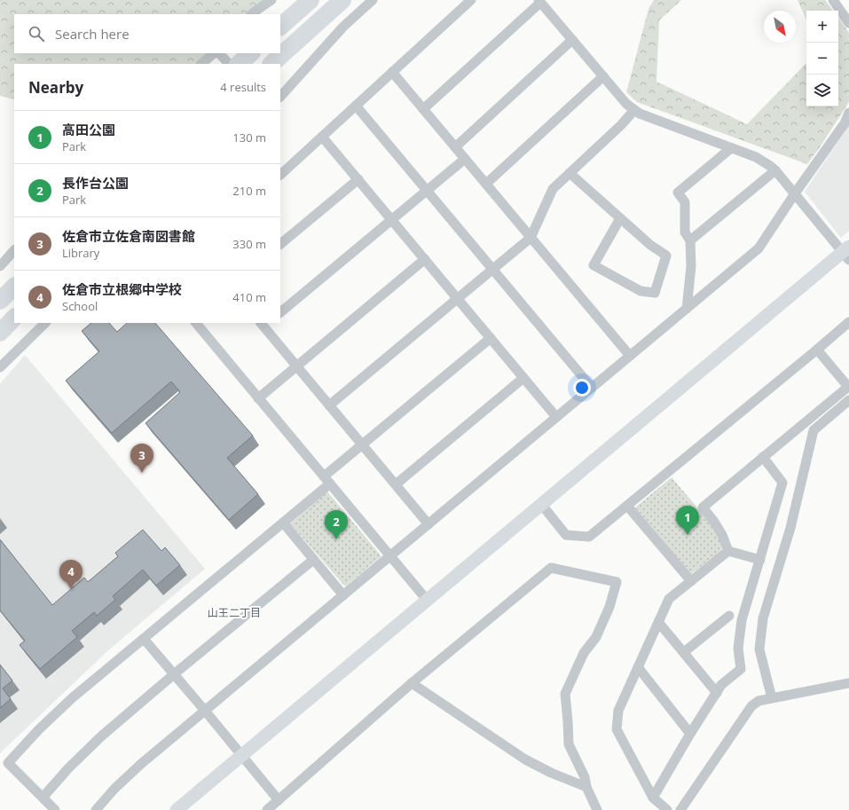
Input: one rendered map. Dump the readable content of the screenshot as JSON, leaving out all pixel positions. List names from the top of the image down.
{
  "districts": ["山王二丁目"],
  "north": "bottom right",
  "page": {
    "map_buttons": ["+", "−"],
    "search": "Search here",
    "heading": ["Nearby", "4 results"],
    "list": [
      {
        "mark": "1",
        "name": "高田公園",
        "note": "Park",
        "value": "130 m"
      },
      {
        "mark": "2",
        "name": "長作台公園",
        "note": "Park",
        "value": "210 m"
      },
      {
        "mark": "3",
        "name": "佐倉市立佐倉南図書館",
        "note": "Library",
        "value": "330 m"
      },
      {
        "mark": "4",
        "name": "佐倉市立根郷中学校",
        "note": "School",
        "value": "410 m"
      }
    ],
    "pins": [
      "3",
      "1",
      "2",
      "4"
    ]
  }
}
